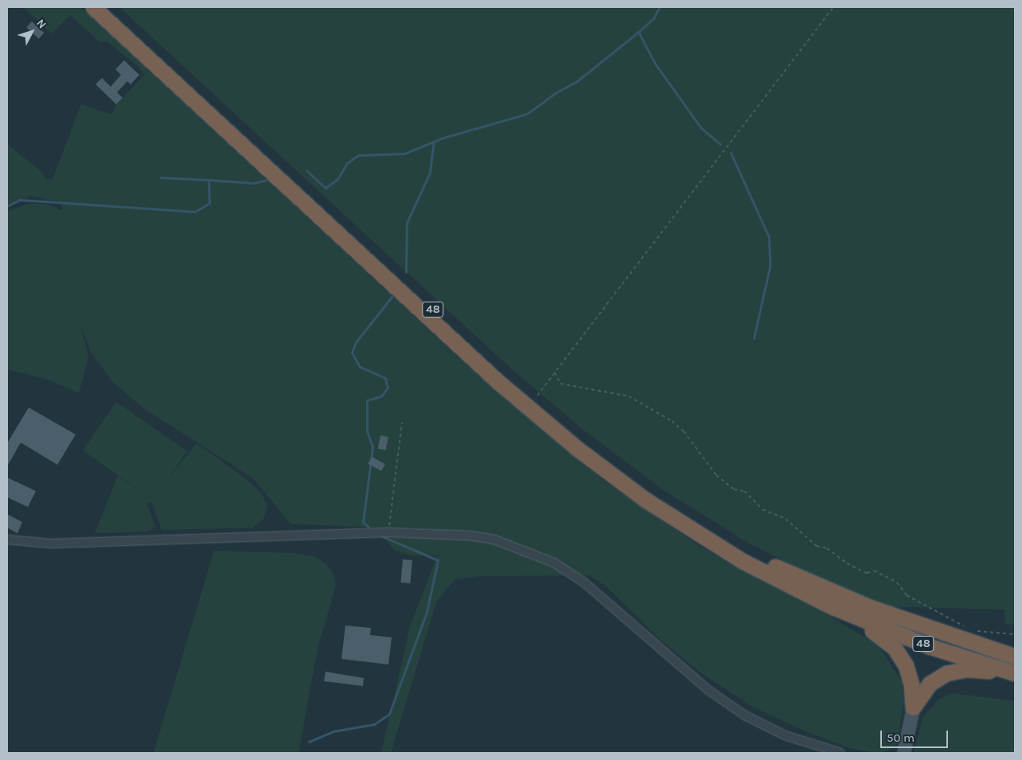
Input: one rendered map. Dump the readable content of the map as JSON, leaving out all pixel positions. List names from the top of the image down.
{
  "streets": {
    "highway": ["48"]
  },
  "scale_bar": "50 m",
  "north": "top right"
}
